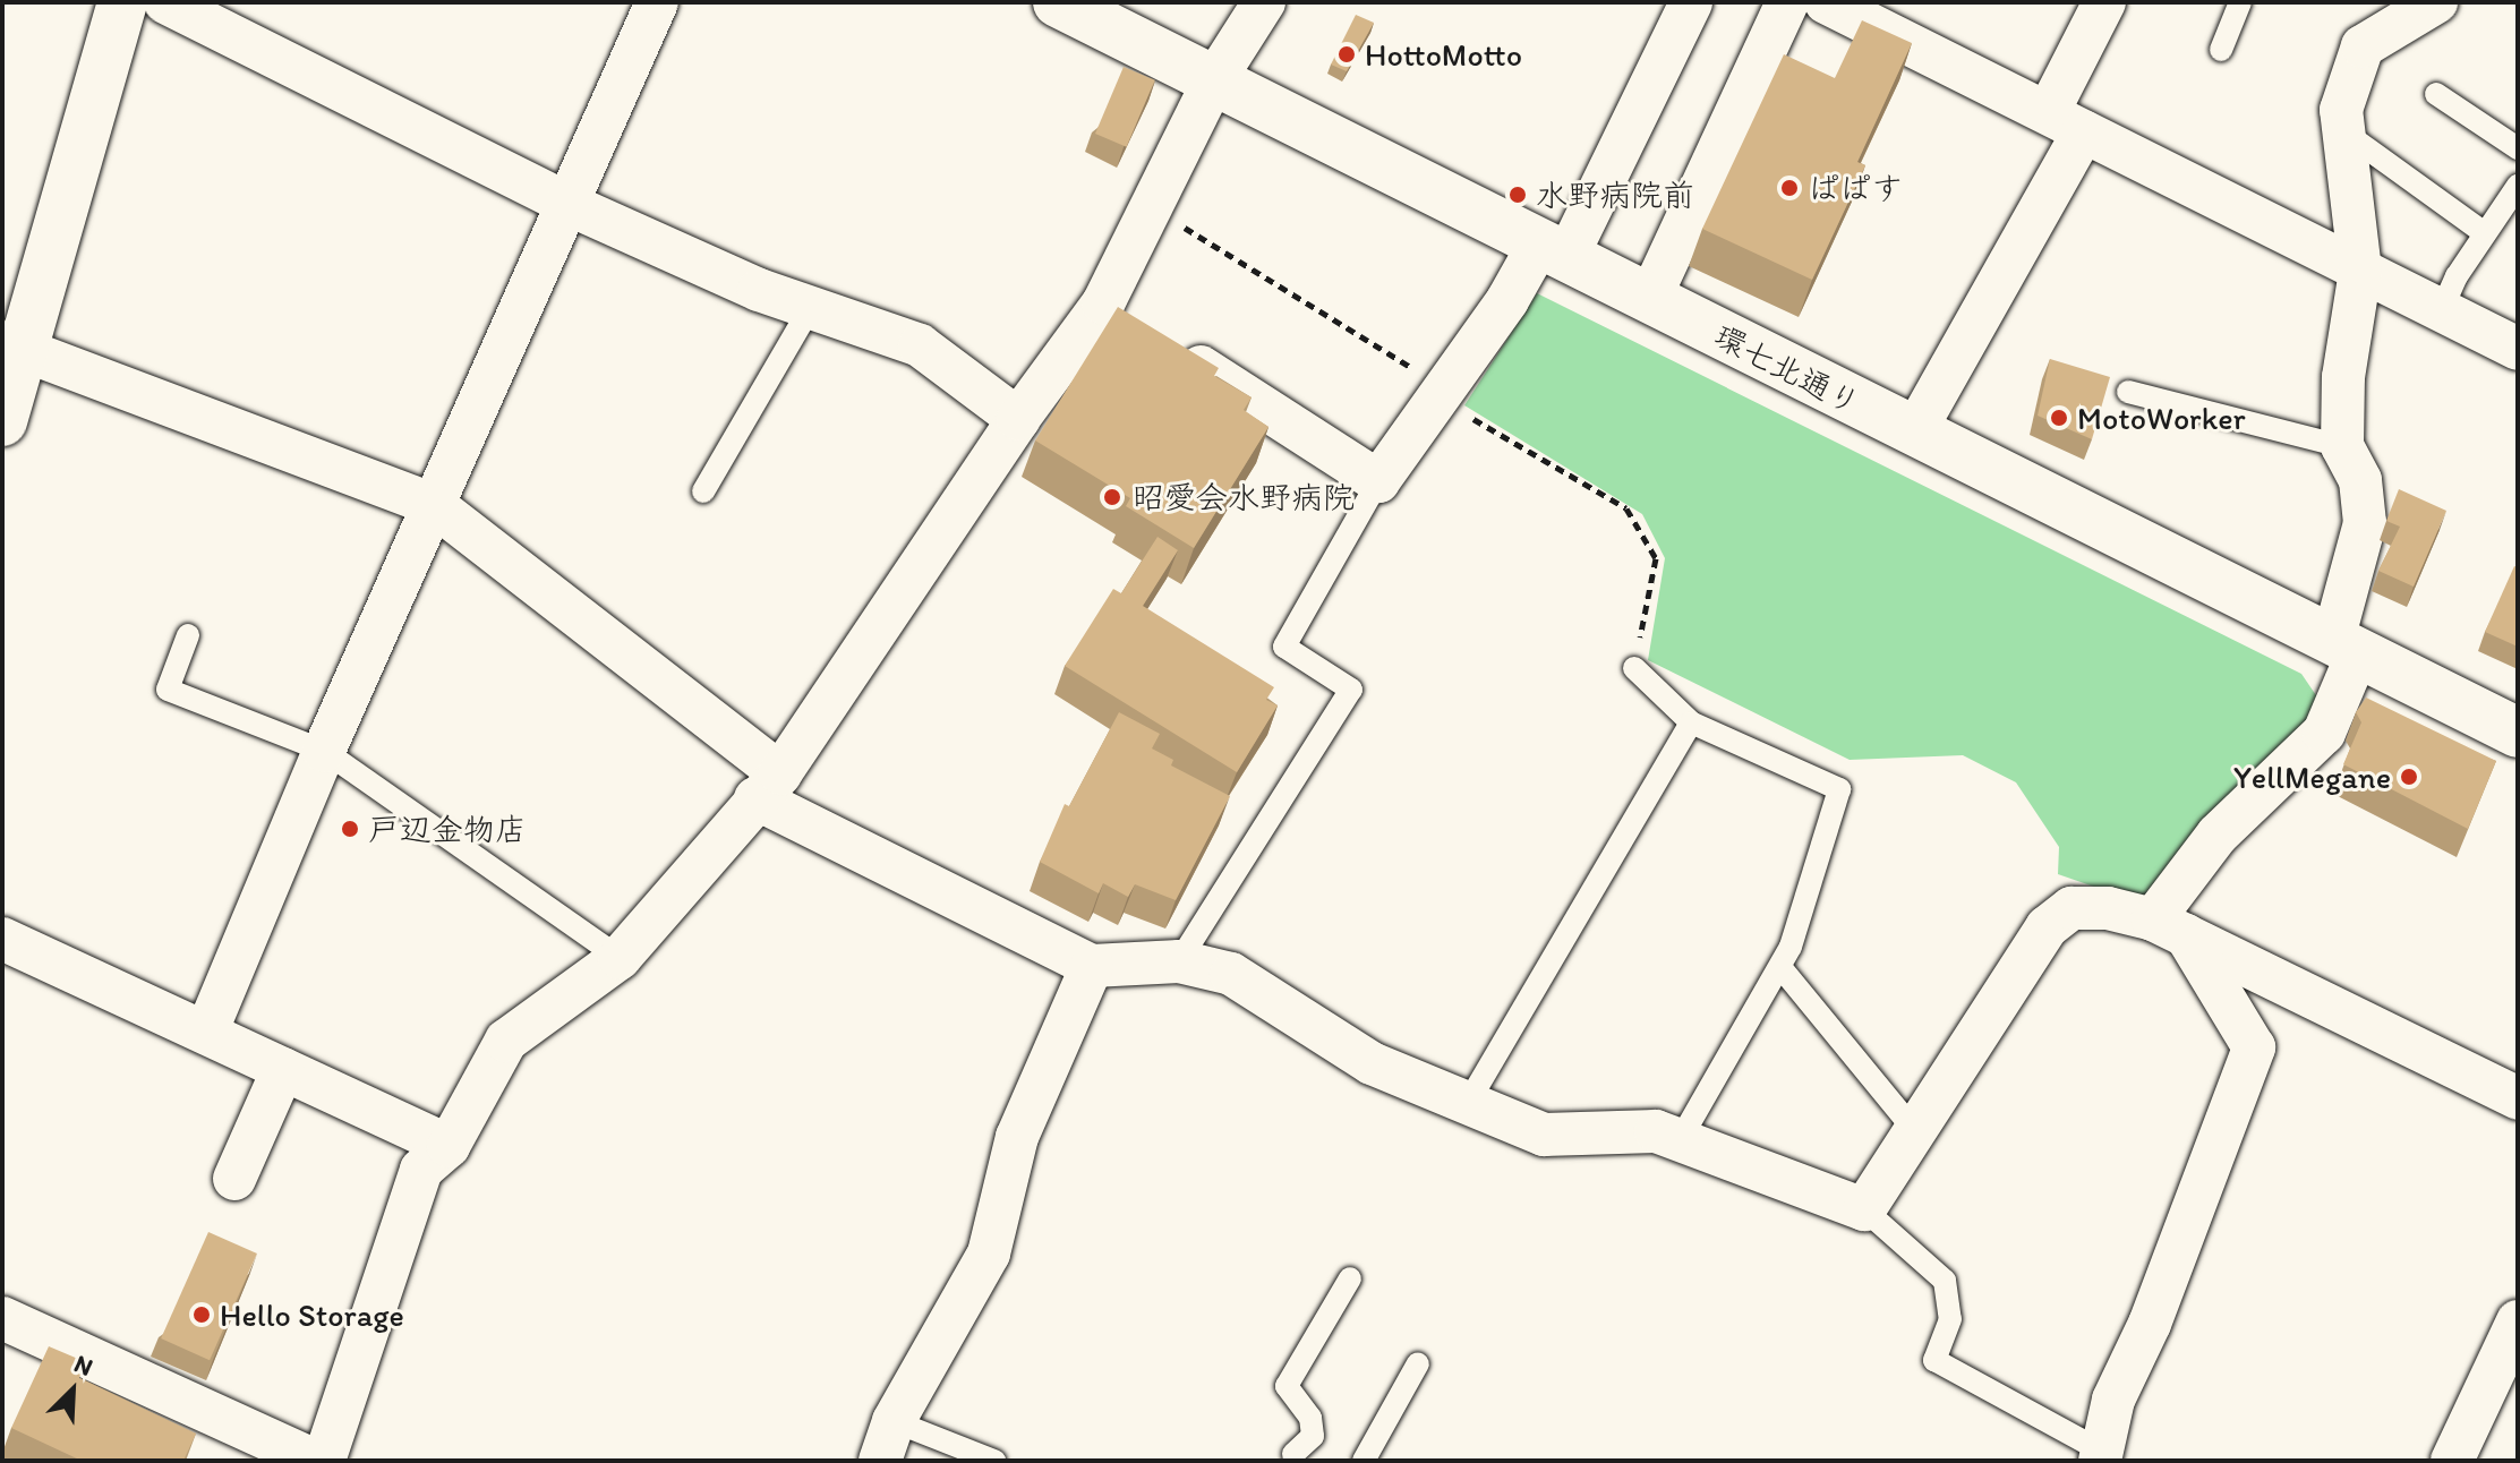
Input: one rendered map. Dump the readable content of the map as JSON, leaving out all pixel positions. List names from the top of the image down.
{
  "streets": {
    "street": ["環七北通り"]
  },
  "places": [
    "HottoMotto",
    "ぱぱす",
    "水野病院前",
    "MotoWorker",
    "昭愛会水野病院",
    "YellMegane",
    "戸辺金物店",
    "Hello Storage"
  ],
  "north": "top right"
}
